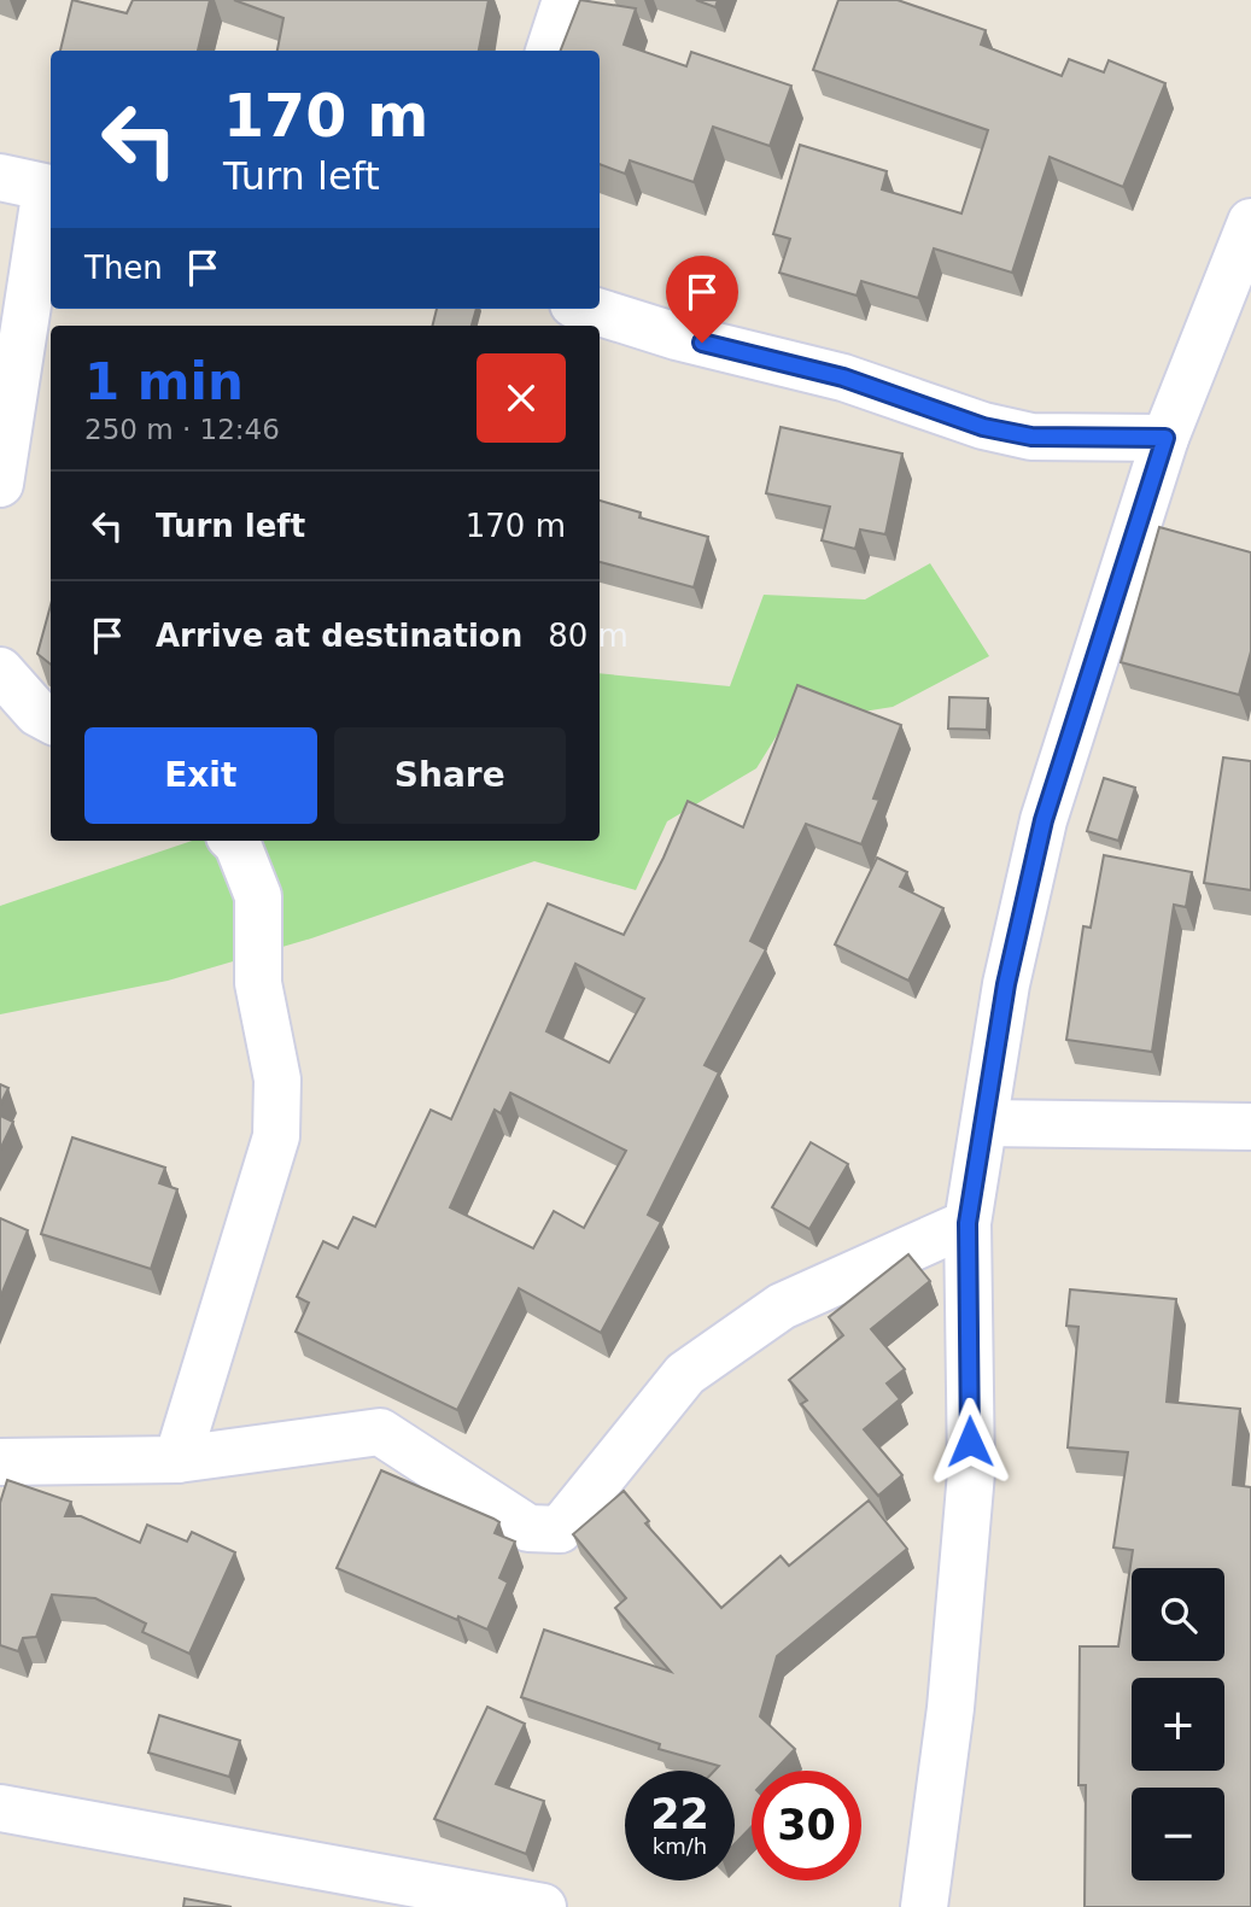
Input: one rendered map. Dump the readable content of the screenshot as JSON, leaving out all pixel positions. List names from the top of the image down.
{
  "page": {
    "turn": ["170 m", "Turn left"],
    "then": "Then",
    "heading": ["1 min", "250 m · 12:46"],
    "list": [
      {
        "name": "Turn left",
        "value": "170 m"
      },
      {
        "name": "Arrive at destination",
        "value": "80 m"
      }
    ],
    "buttons": ["Exit", "Share"],
    "map_buttons": ["+", "−"],
    "speed": "22 km/h",
    "limit": "30"
  }
}
